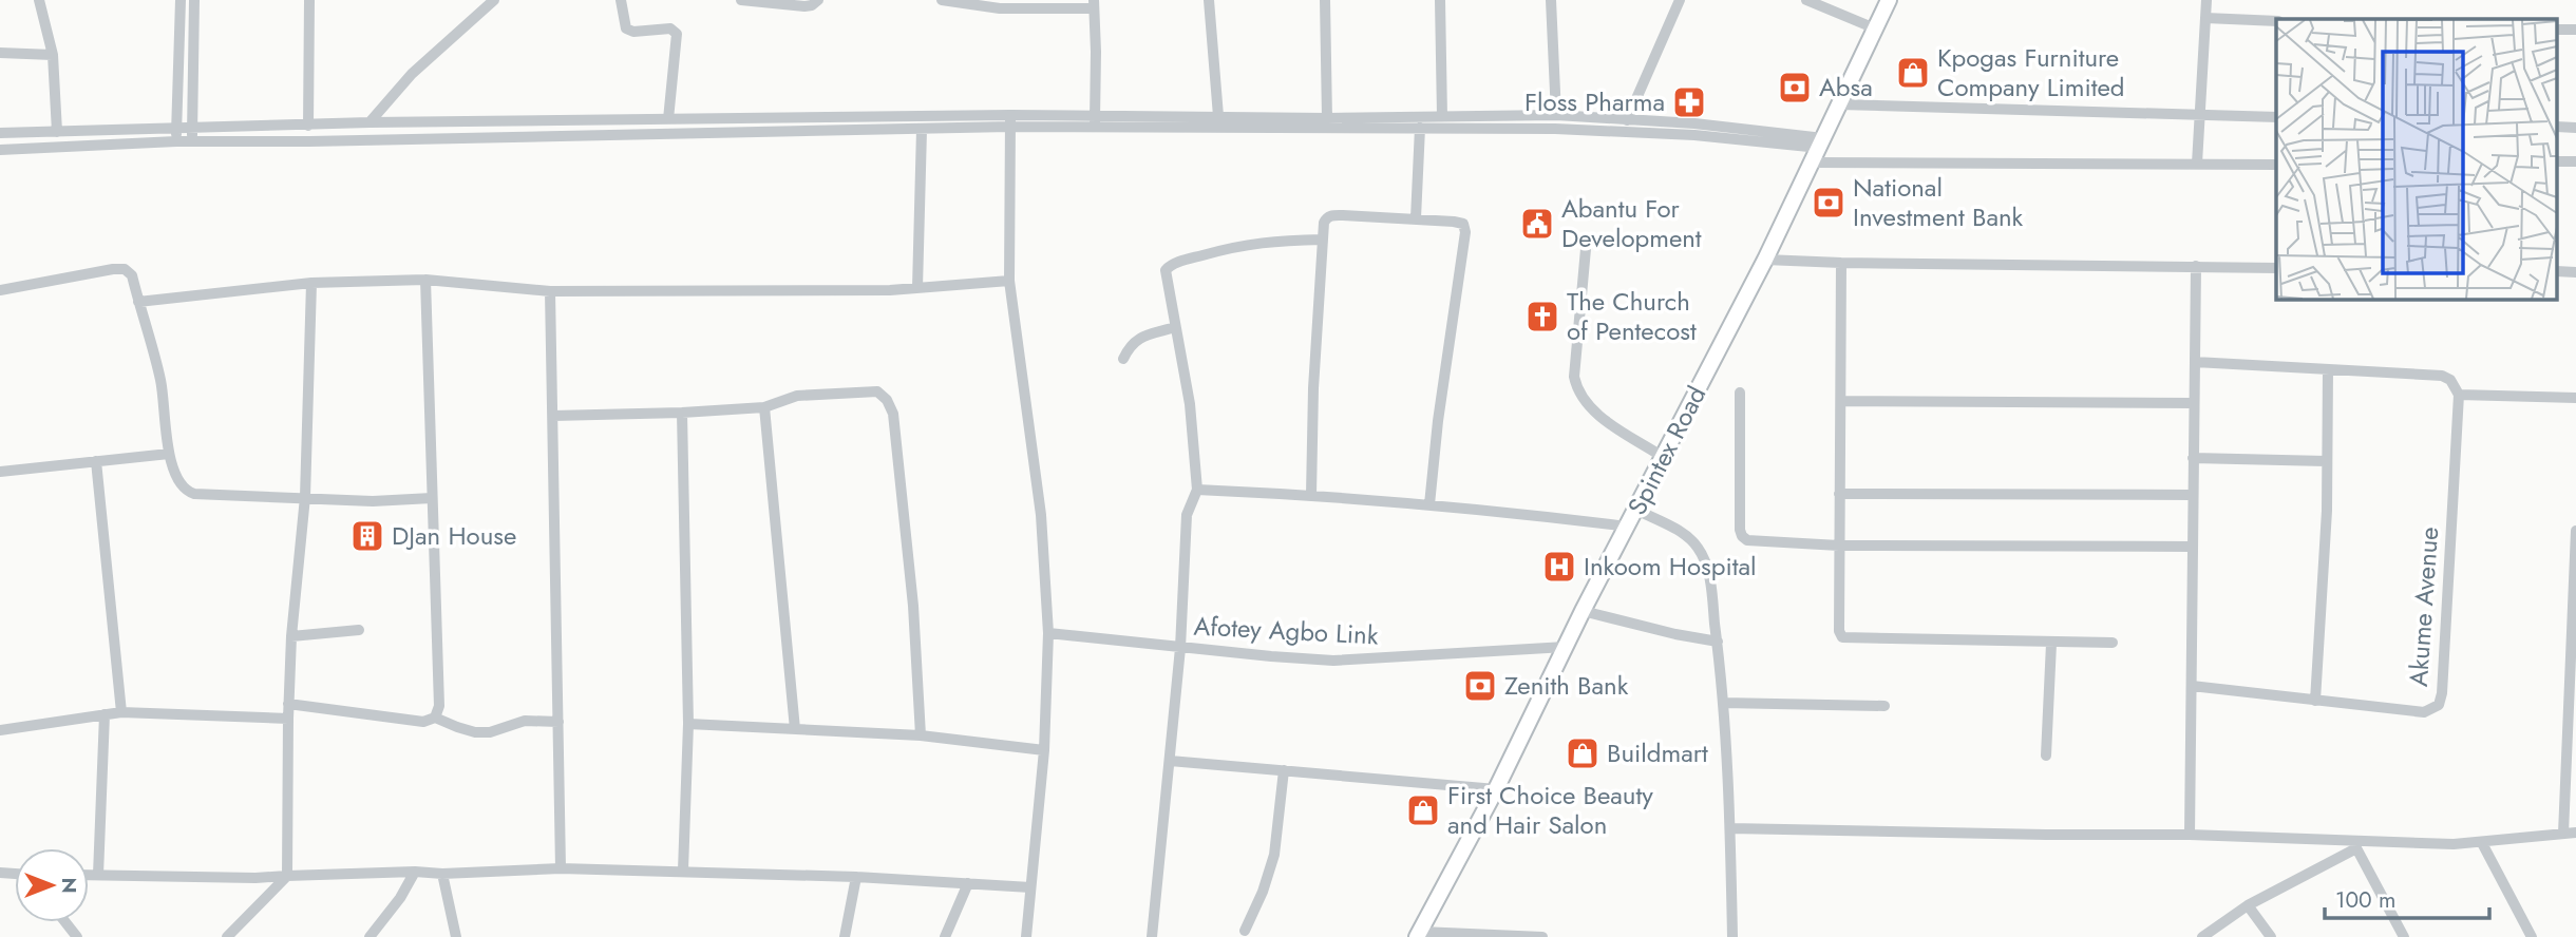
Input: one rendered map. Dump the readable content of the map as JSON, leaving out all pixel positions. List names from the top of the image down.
{
  "streets": {
    "main road": ["Spintex Road"],
    "street": ["Akume Avenue", "Afotey Agbo Link"]
  },
  "crossings": [
    ["Spintex Road", "Afotey Agbo Link"]
  ],
  "places": {
    "shop": ["Kpogas Furniture Company Limited", "Buildmart", "First Choice Beauty and Hair Salon"],
    "bank": ["Absa", "National Investment Bank", "Zenith Bank"],
    "pharmacy": ["Floss Pharma"],
    "public building": ["Abantu For Development"],
    "church": ["The Church of Pentecost"],
    "building": ["DJan House"],
    "hospital": ["Inkoom Hospital"]
  },
  "scale_bar": "100 m",
  "north": "right"
}
